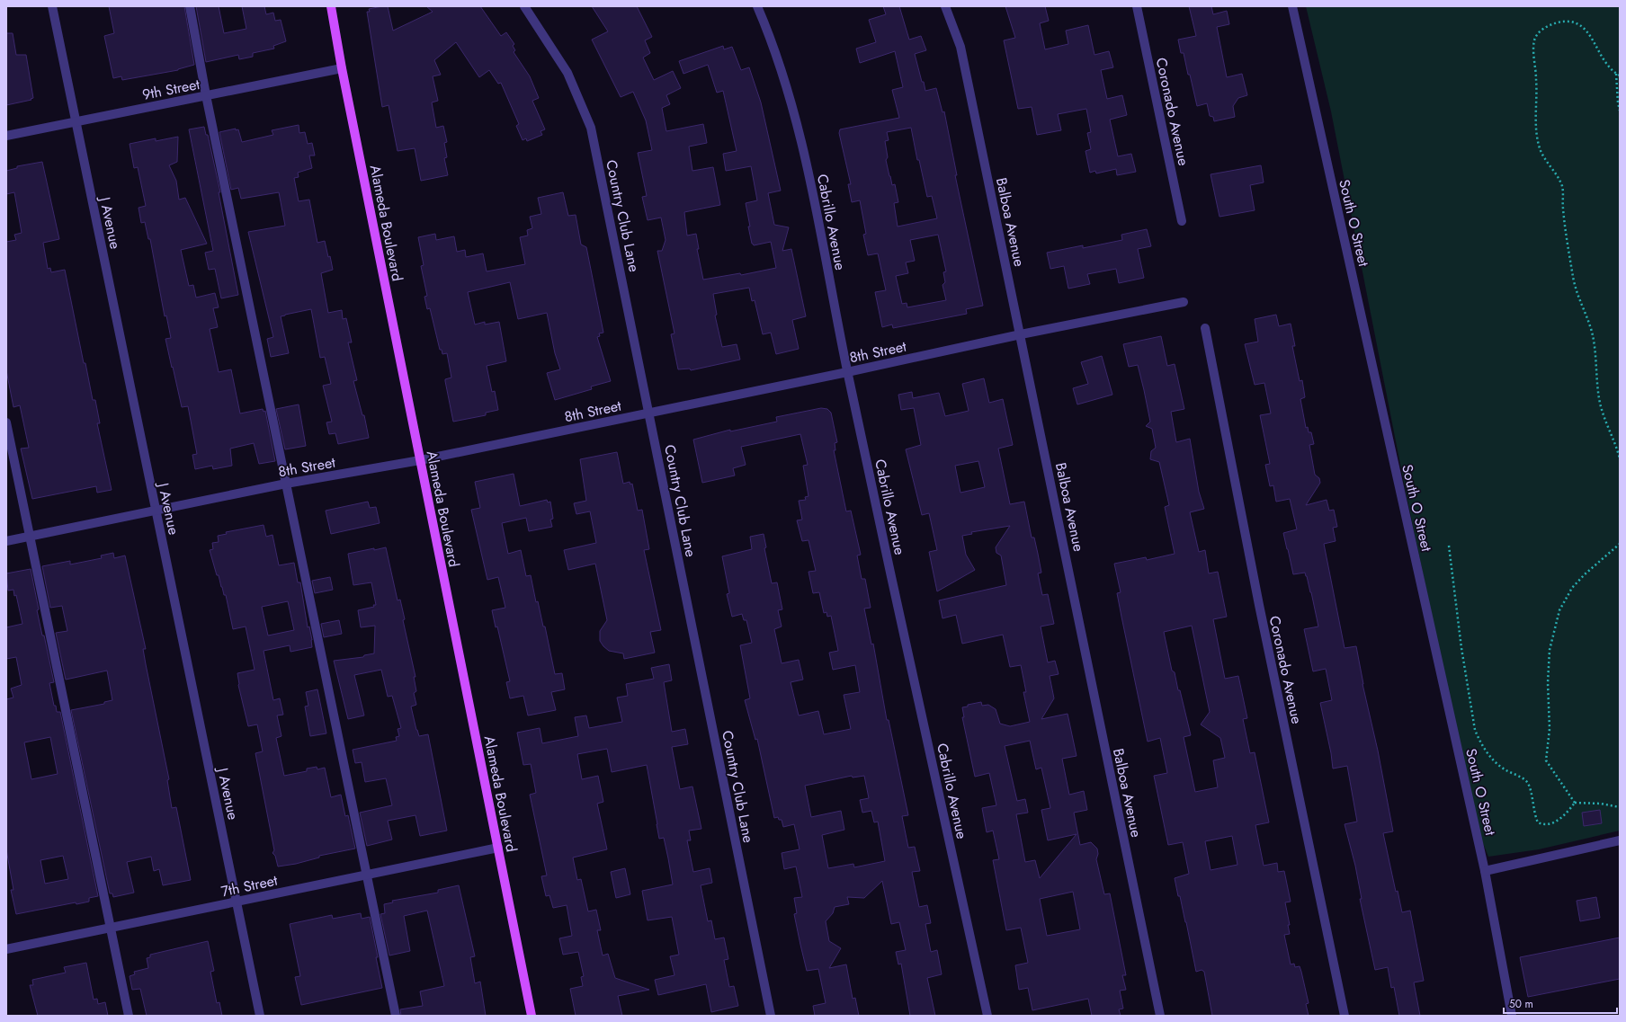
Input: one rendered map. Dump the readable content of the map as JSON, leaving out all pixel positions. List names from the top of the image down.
{
  "streets": {
    "main road": ["Alameda Boulevard"],
    "street": [
      "9th Street",
      "Coronado Avenue",
      "Country Club Lane",
      "Cabrillo Avenue",
      "Balboa Avenue",
      "J Avenue",
      "South O Street",
      "8th Street",
      "7th Street"
    ]
  },
  "crossings": [
    ["9th Street", "J Avenue"],
    ["9th Street", "Alameda Boulevard"],
    ["Country Club Lane", "8th Street"],
    ["Cabrillo Avenue", "8th Street"],
    ["Balboa Avenue", "8th Street"],
    ["J Avenue", "8th Street"],
    ["J Avenue", "7th Street"],
    ["Alameda Boulevard", "8th Street"],
    ["Alameda Boulevard", "7th Street"]
  ],
  "scale_bar": "50 m"
}
